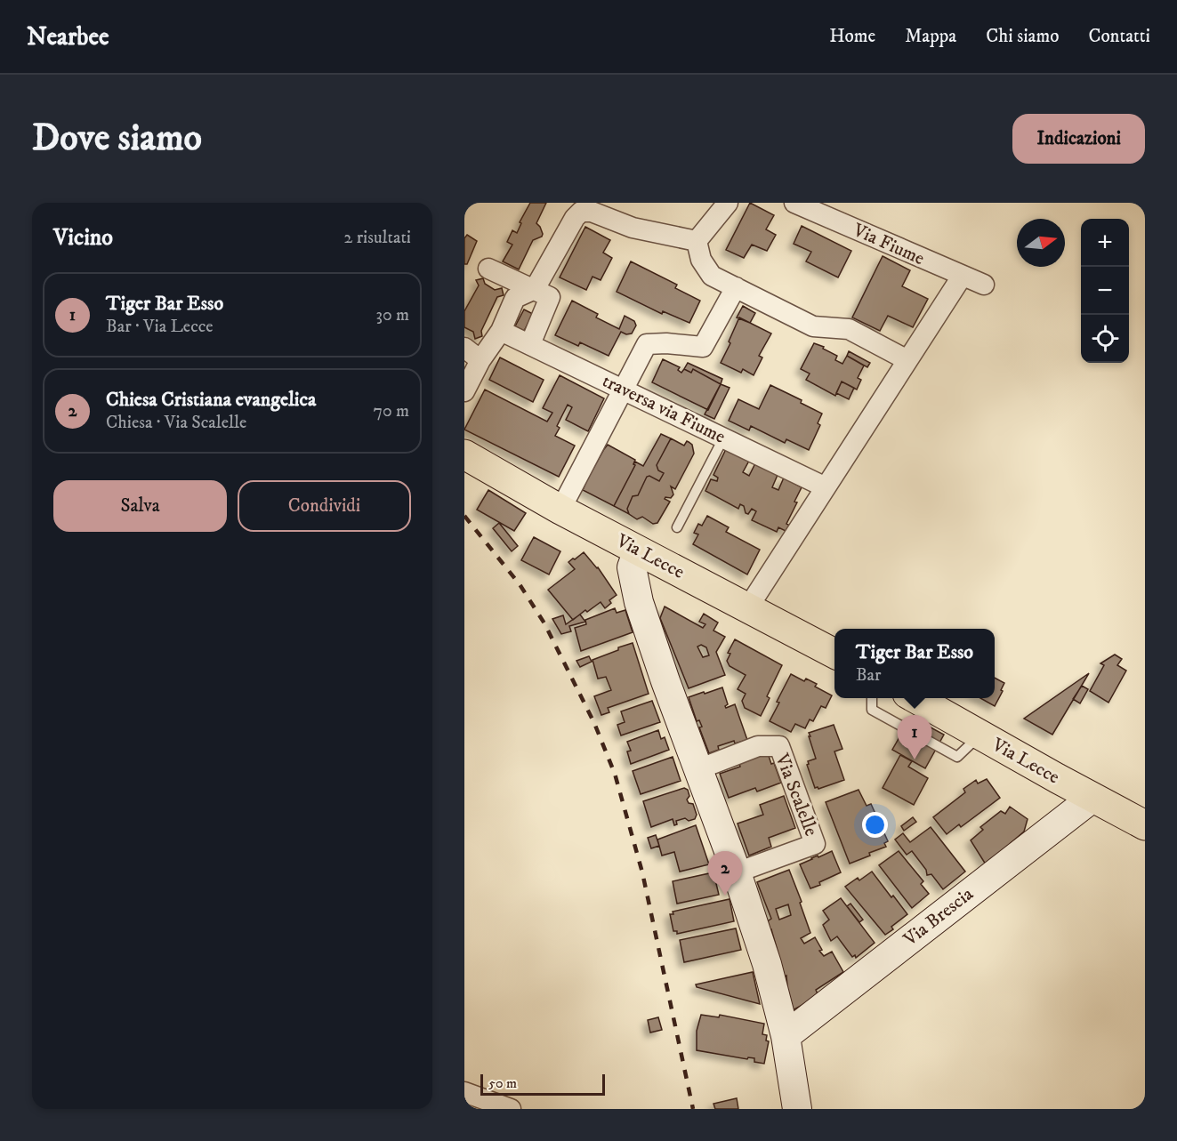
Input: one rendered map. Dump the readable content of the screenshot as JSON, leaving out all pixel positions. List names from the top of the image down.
{
  "streets": {
    "main road": ["Via Lecce", "Via Brescia"],
    "street": ["Via Fiume", "traversa via Fiume", "Via Scalelle"]
  },
  "crossings": [
    ["Via Lecce", "Via Brescia"]
  ],
  "scale_bar": "50 m",
  "north": "right",
  "page": {
    "header": "Nearbee",
    "nav": [
      "Home",
      "Mappa",
      "Chi siamo",
      "Contatti"
    ],
    "buttons": [
      "Indicazioni",
      ["Salva", "Condividi"]
    ],
    "title": "Dove siamo",
    "heading": ["Vicino", "2 risultati"],
    "map_buttons": ["+", "−"],
    "list": [
      {
        "mark": "1",
        "name": "Tiger Bar Esso",
        "note": "Bar · Via Lecce",
        "value": "30 m"
      },
      {
        "mark": "2",
        "name": "Chiesa Cristiana evangelica",
        "note": "Chiesa · Via Scalelle",
        "value": "70 m"
      }
    ],
    "popup": ["Tiger Bar Esso", "Bar"],
    "pins": ["1", "2"],
    "scale": "50 m"
  }
}
